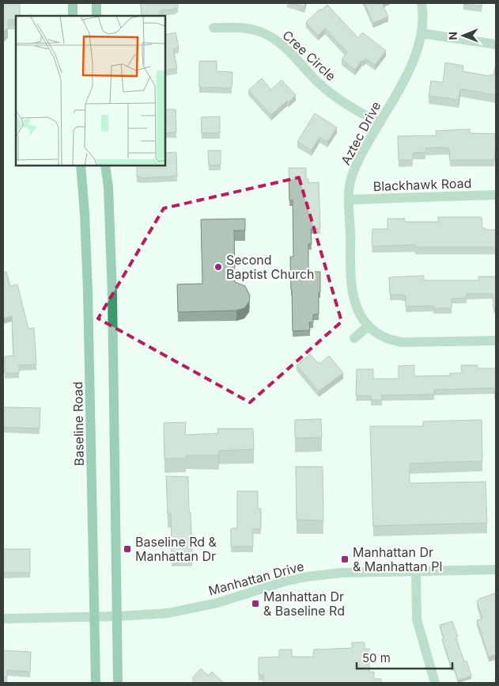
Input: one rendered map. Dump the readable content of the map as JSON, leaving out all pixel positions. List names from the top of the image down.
{
  "streets": {
    "main road": ["Baseline Road"],
    "street": [
      "Cree Circle",
      "Aztec Drive",
      "Blackhawk Road",
      "Manhattan Drive"
    ]
  },
  "crossings": [
    ["Cree Circle", "Aztec Drive"],
    ["Aztec Drive", "Blackhawk Road"],
    ["Baseline Road", "Manhattan Drive"]
  ],
  "places": {
    "other": ["Second Baptist Church"],
    "transit": ["Baseline Rd & Manhattan Dr", "Manhattan Dr & Manhattan Pl", "Manhattan Dr & Baseline Rd"]
  },
  "scale_bar": "50 m",
  "north": "left"
}
